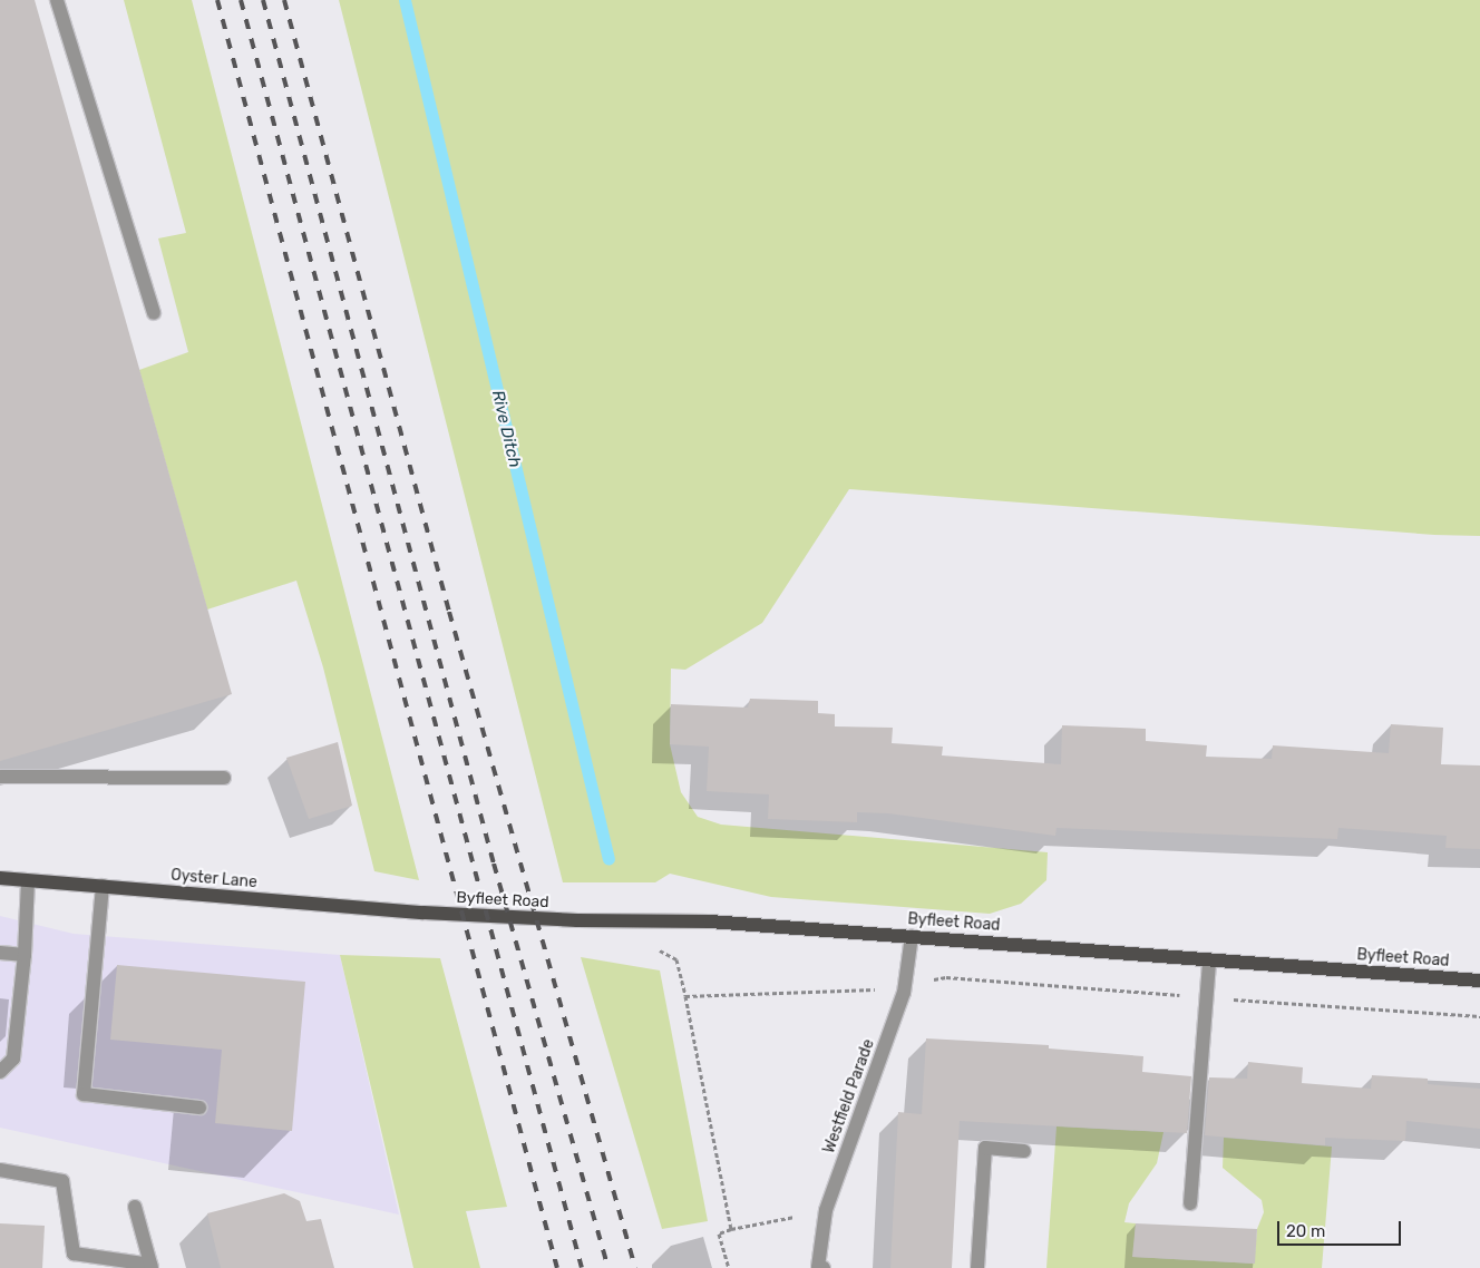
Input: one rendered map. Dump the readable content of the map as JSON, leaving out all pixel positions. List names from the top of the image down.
{
  "streets": {
    "main road": ["Oyster Lane", "Byfleet Road"],
    "street": ["Westfield Parade"]
  },
  "crossings": [
    ["Oyster Lane", "Byfleet Road"],
    ["Byfleet Road", "Westfield Parade"]
  ],
  "water": ["Rive Ditch"],
  "scale_bar": "20 m"
}
